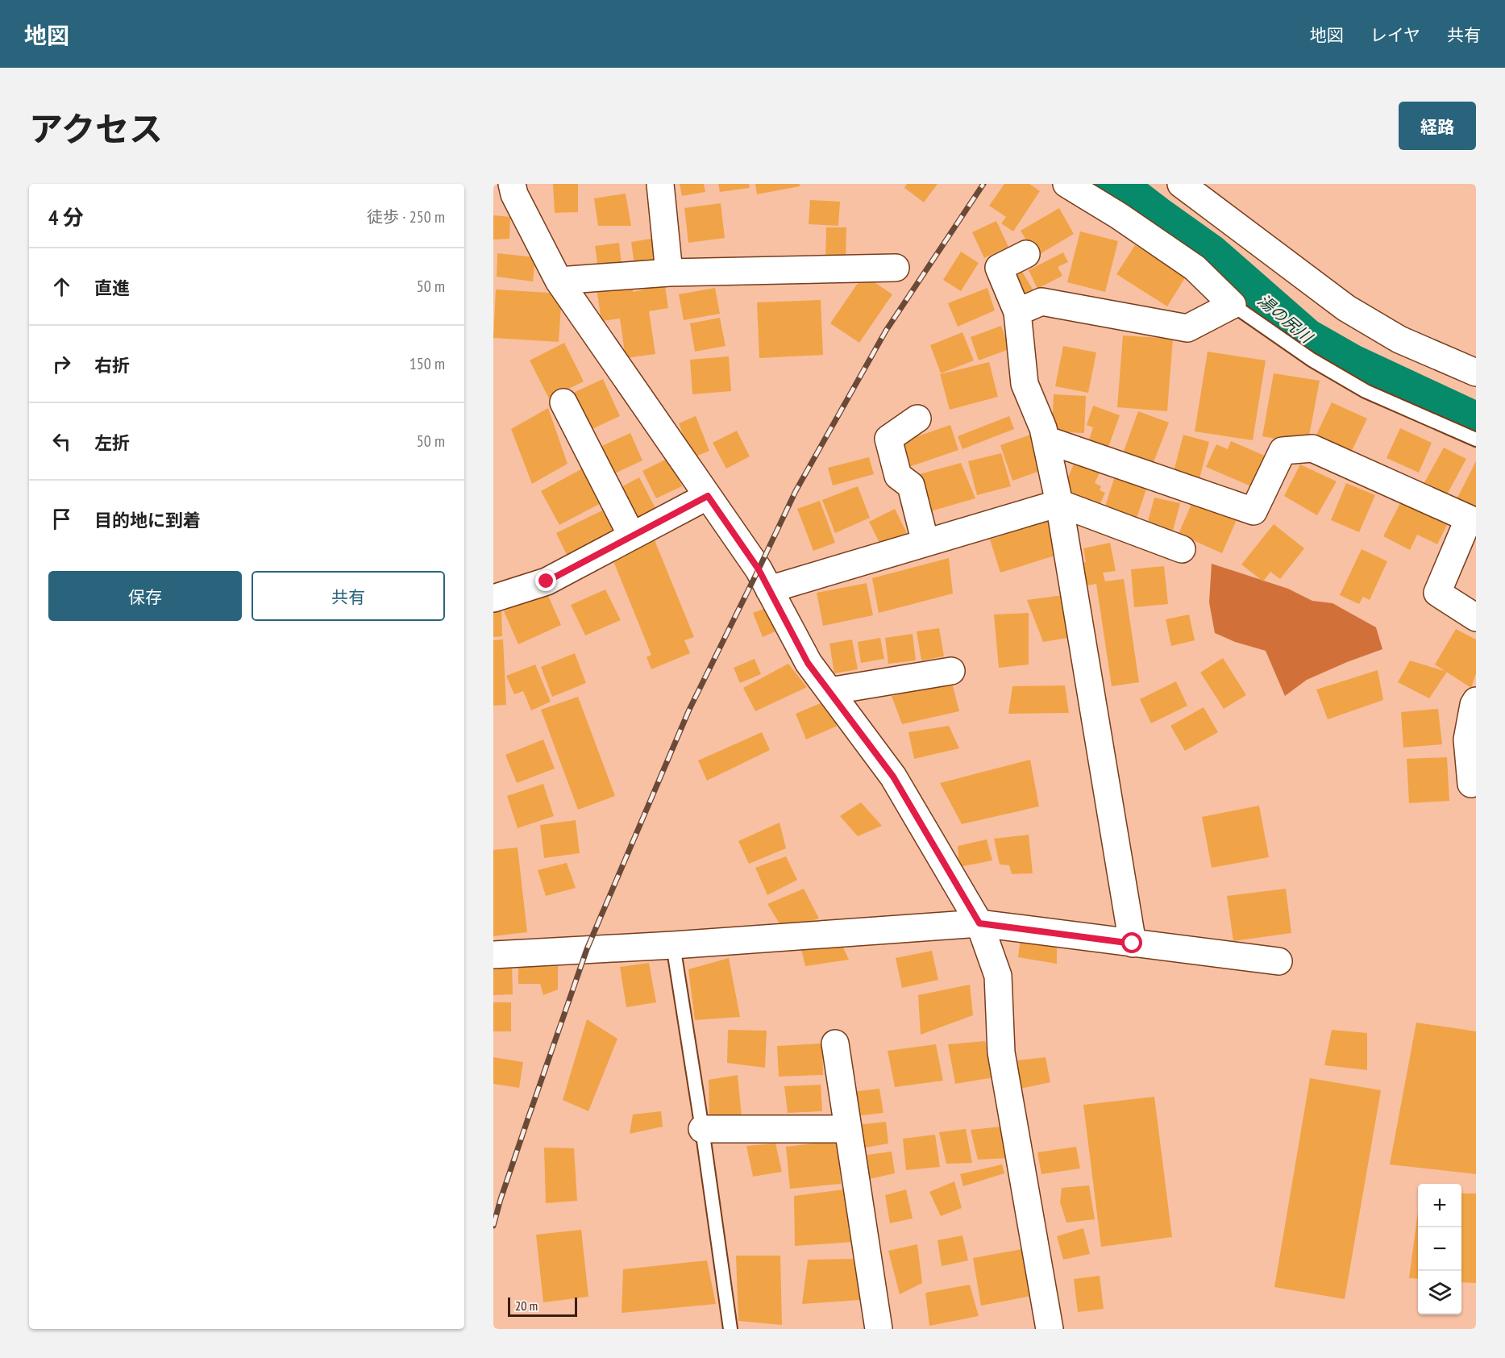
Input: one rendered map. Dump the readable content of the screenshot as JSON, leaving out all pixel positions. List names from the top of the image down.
{
  "water": ["湯の尻川"],
  "scale_bar": "20 m",
  "page": {
    "header": "地図",
    "nav": ["地図", "レイヤ", "共有"],
    "title": "アクセス",
    "buttons": [
      "経路",
      ["保存", "共有"]
    ],
    "heading": ["4 分", "徒歩 · 250 m"],
    "list": [
      ["直進", "50 m"],
      ["右折", "150 m"],
      ["左折", "50 m"],
      "目的地に到着"
    ],
    "map_buttons": ["+", "−"],
    "scale": "20 m"
  }
}
